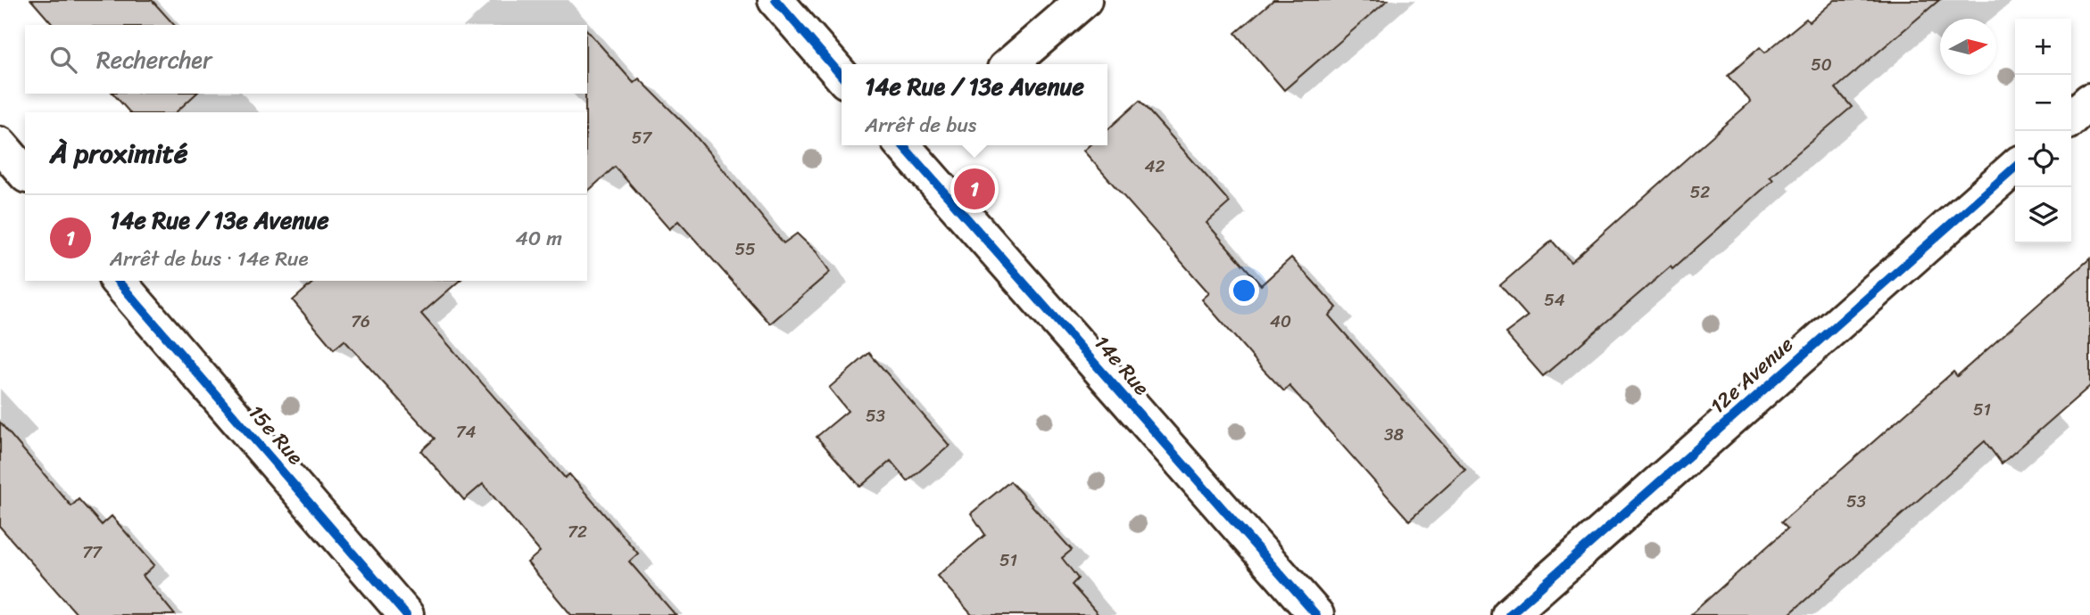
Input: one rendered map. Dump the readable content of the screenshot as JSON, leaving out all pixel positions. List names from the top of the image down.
{
  "streets": {
    "street": ["14e Rue", "12e Avenue", "15e Rue"]
  },
  "house_numbers": [
    "50",
    "57",
    "42",
    "52",
    "55",
    "54",
    "76",
    "40",
    "51",
    "53",
    "74",
    "38",
    "53",
    "72",
    "77",
    "51"
  ],
  "north": "right",
  "page": {
    "map_buttons": ["+", "−"],
    "search": "Rechercher",
    "popup": ["14e Rue / 13e Avenue", "Arrêt de bus"],
    "heading": "À proximité",
    "pins": "1",
    "list": [
      {
        "mark": "1",
        "name": "14e Rue / 13e Avenue",
        "note": "Arrêt de bus · 14e Rue",
        "value": "40 m"
      }
    ]
  }
}
